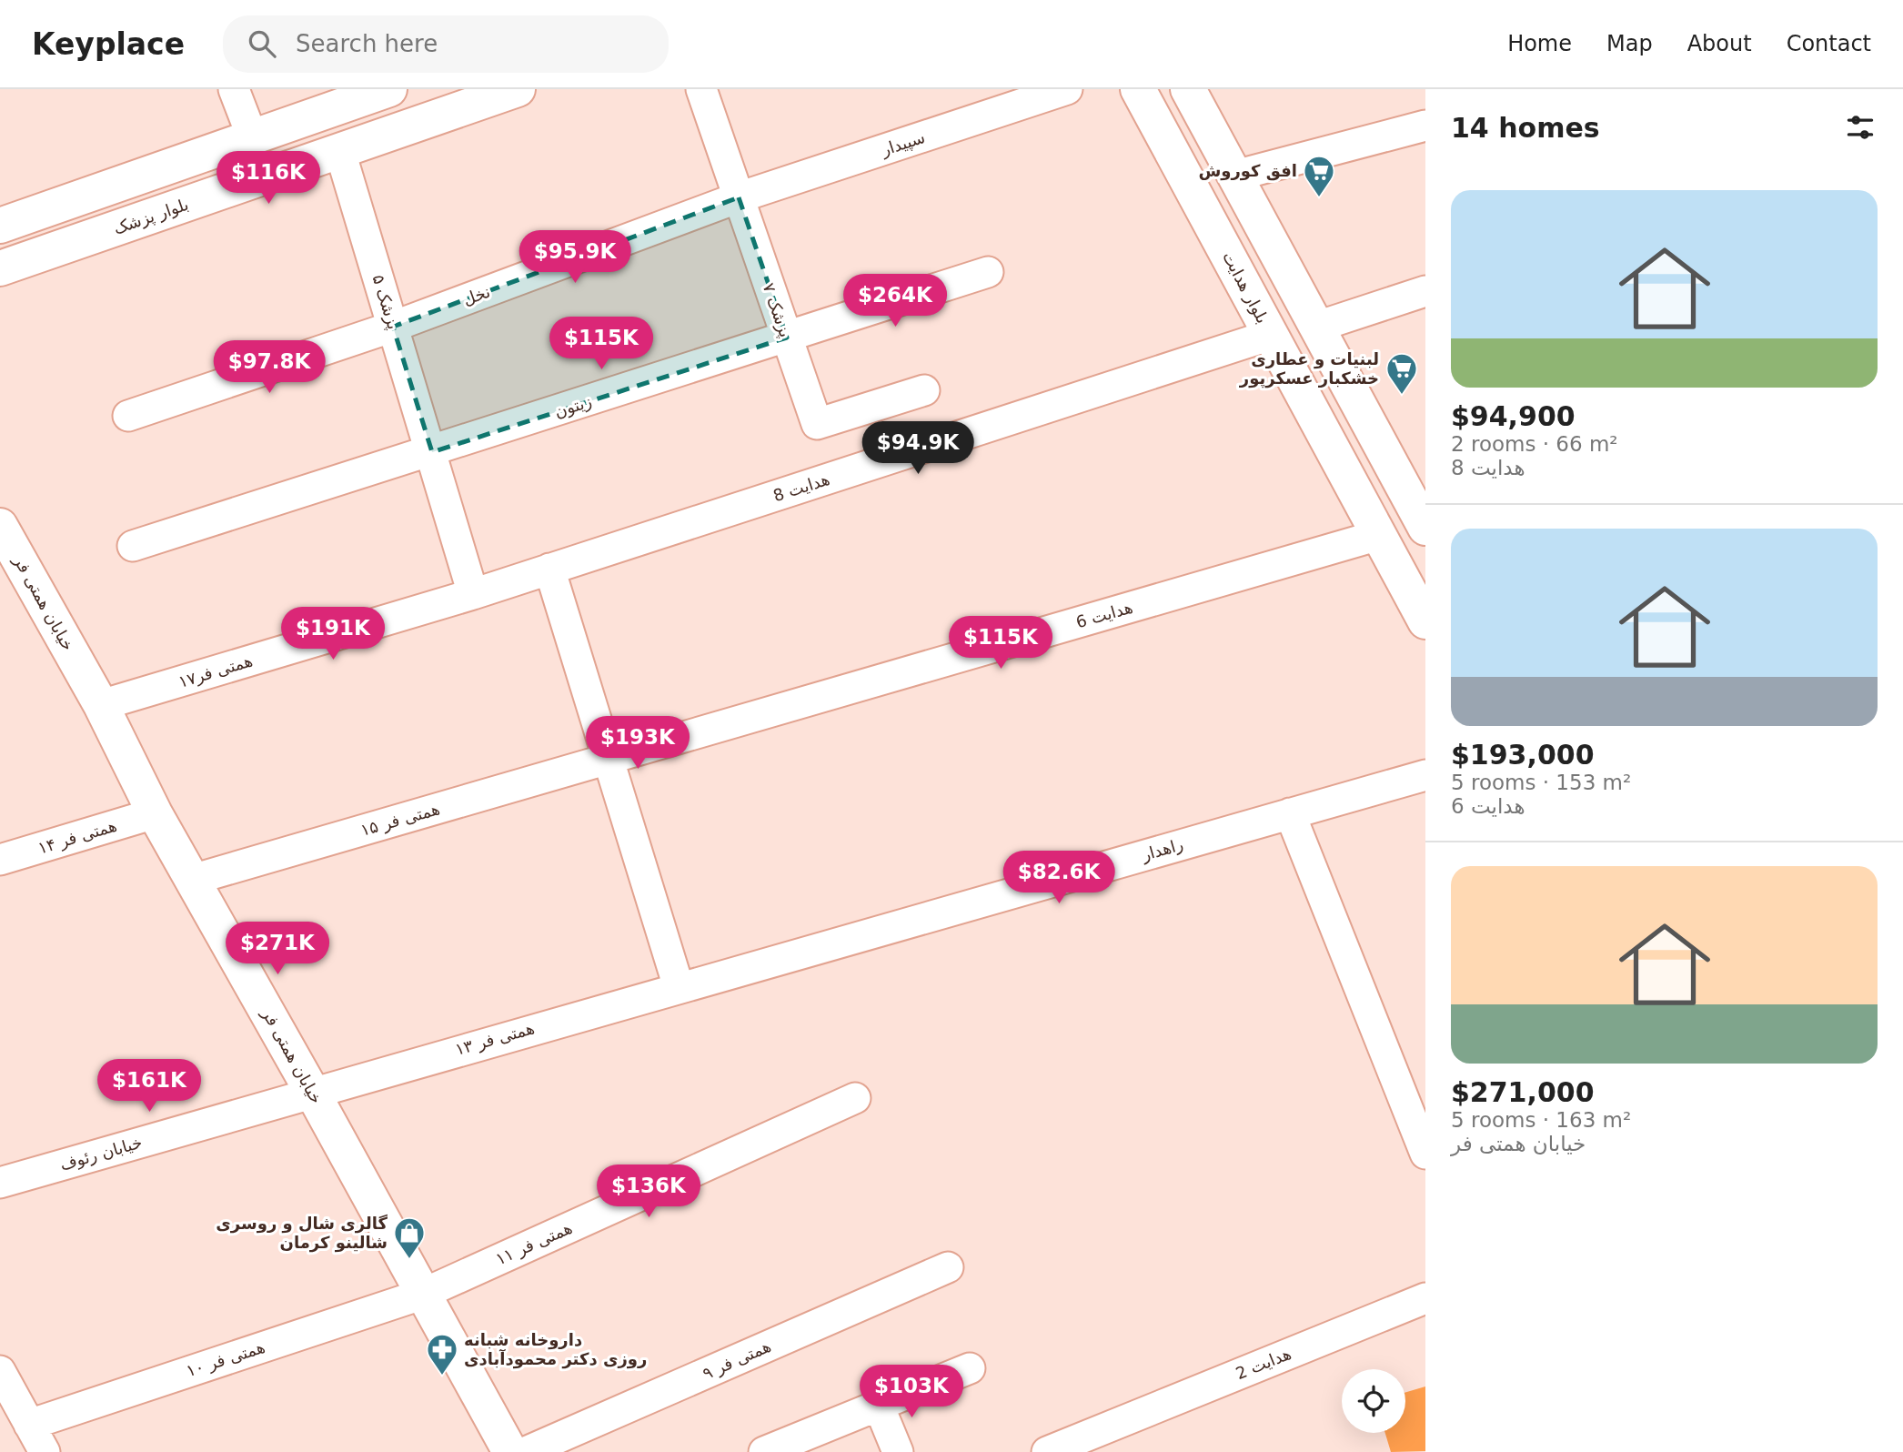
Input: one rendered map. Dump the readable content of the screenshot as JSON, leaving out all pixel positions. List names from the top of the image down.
{
  "streets": {
    "main road": ["بلوار پزشک", "بلوار هدایت", "خیابان همتی فر"],
    "street": [
      "سپیدار",
      "نخل",
      "پزشک ۵",
      "پزشک ۷",
      "زیتون",
      "هدایت 8",
      "هدایت 6",
      "همتی فر۱۷",
      "همتی فر ۱۵",
      "همتی فر ۱۴",
      "راهدار",
      "همتی فر ۱۳",
      "خیابان رئوف",
      "همتی فر ۱۱",
      "همتی فر ۱۰",
      "همتی فر ۹",
      "هدایت 2"
    ]
  },
  "crossings": [
    ["سپیدار", "نخل"],
    ["سپیدار", "پزشک ۷"],
    ["بلوار پزشک", "پزشک ۵"],
    ["بلوار هدایت", "هدایت 8"],
    ["بلوار هدایت", "هدایت 6"],
    ["نخل", "پزشک ۵"],
    ["نخل", "پزشک ۷"],
    ["پزشک ۵", "زیتون"],
    ["پزشک ۵", "همتی فر۱۷"],
    ["پزشک ۷", "زیتون"],
    ["هدایت 8", "همتی فر۱۷"],
    ["خیابان همتی فر", "همتی فر۱۷"],
    ["خیابان همتی فر", "همتی فر ۱۵"],
    ["خیابان همتی فر", "همتی فر ۱۴"],
    ["خیابان همتی فر", "همتی فر ۱۳"],
    ["خیابان همتی فر", "خیابان رئوف"],
    ["خیابان همتی فر", "همتی فر ۱۱"],
    ["خیابان همتی فر", "همتی فر ۱۰"],
    ["هدایت 6", "همتی فر ۱۵"],
    ["راهدار", "همتی فر ۱۳"],
    ["همتی فر ۱۳", "خیابان رئوف"],
    ["همتی فر ۱۱", "همتی فر ۱۰"]
  ],
  "places": {
    "supermarket": ["افق کوروش", "لبنیات و عطاری خشکبار عسکرپور"],
    "shop": ["گالری شال و روسری شالینو کرمان"],
    "pharmacy": ["داروخانه‌ شبانه روزی دکتر محمودآبادی"]
  },
  "page": {
    "header": "Keyplace",
    "search": "Search here",
    "nav": [
      "Home",
      "Map",
      "About",
      "Contact"
    ],
    "heading": "14 homes",
    "price": [
      "$116K",
      "$95.9K",
      "$264K",
      "$115K",
      "$97.8K",
      "$94.9K",
      "$191K",
      "$115K",
      "$193K",
      "$82.6K",
      "$271K",
      "$161K",
      "$136K",
      "$103K"
    ],
    "list": [
      {
        "name": "$94,900",
        "note": "2 rooms · 66 m² · هدایت 8"
      },
      {
        "name": "$193,000",
        "note": "5 rooms · 153 m² · هدایت 6"
      },
      {
        "name": "$271,000",
        "note": "5 rooms · 163 m² · خیابان همتی فر"
      }
    ]
  }
}
